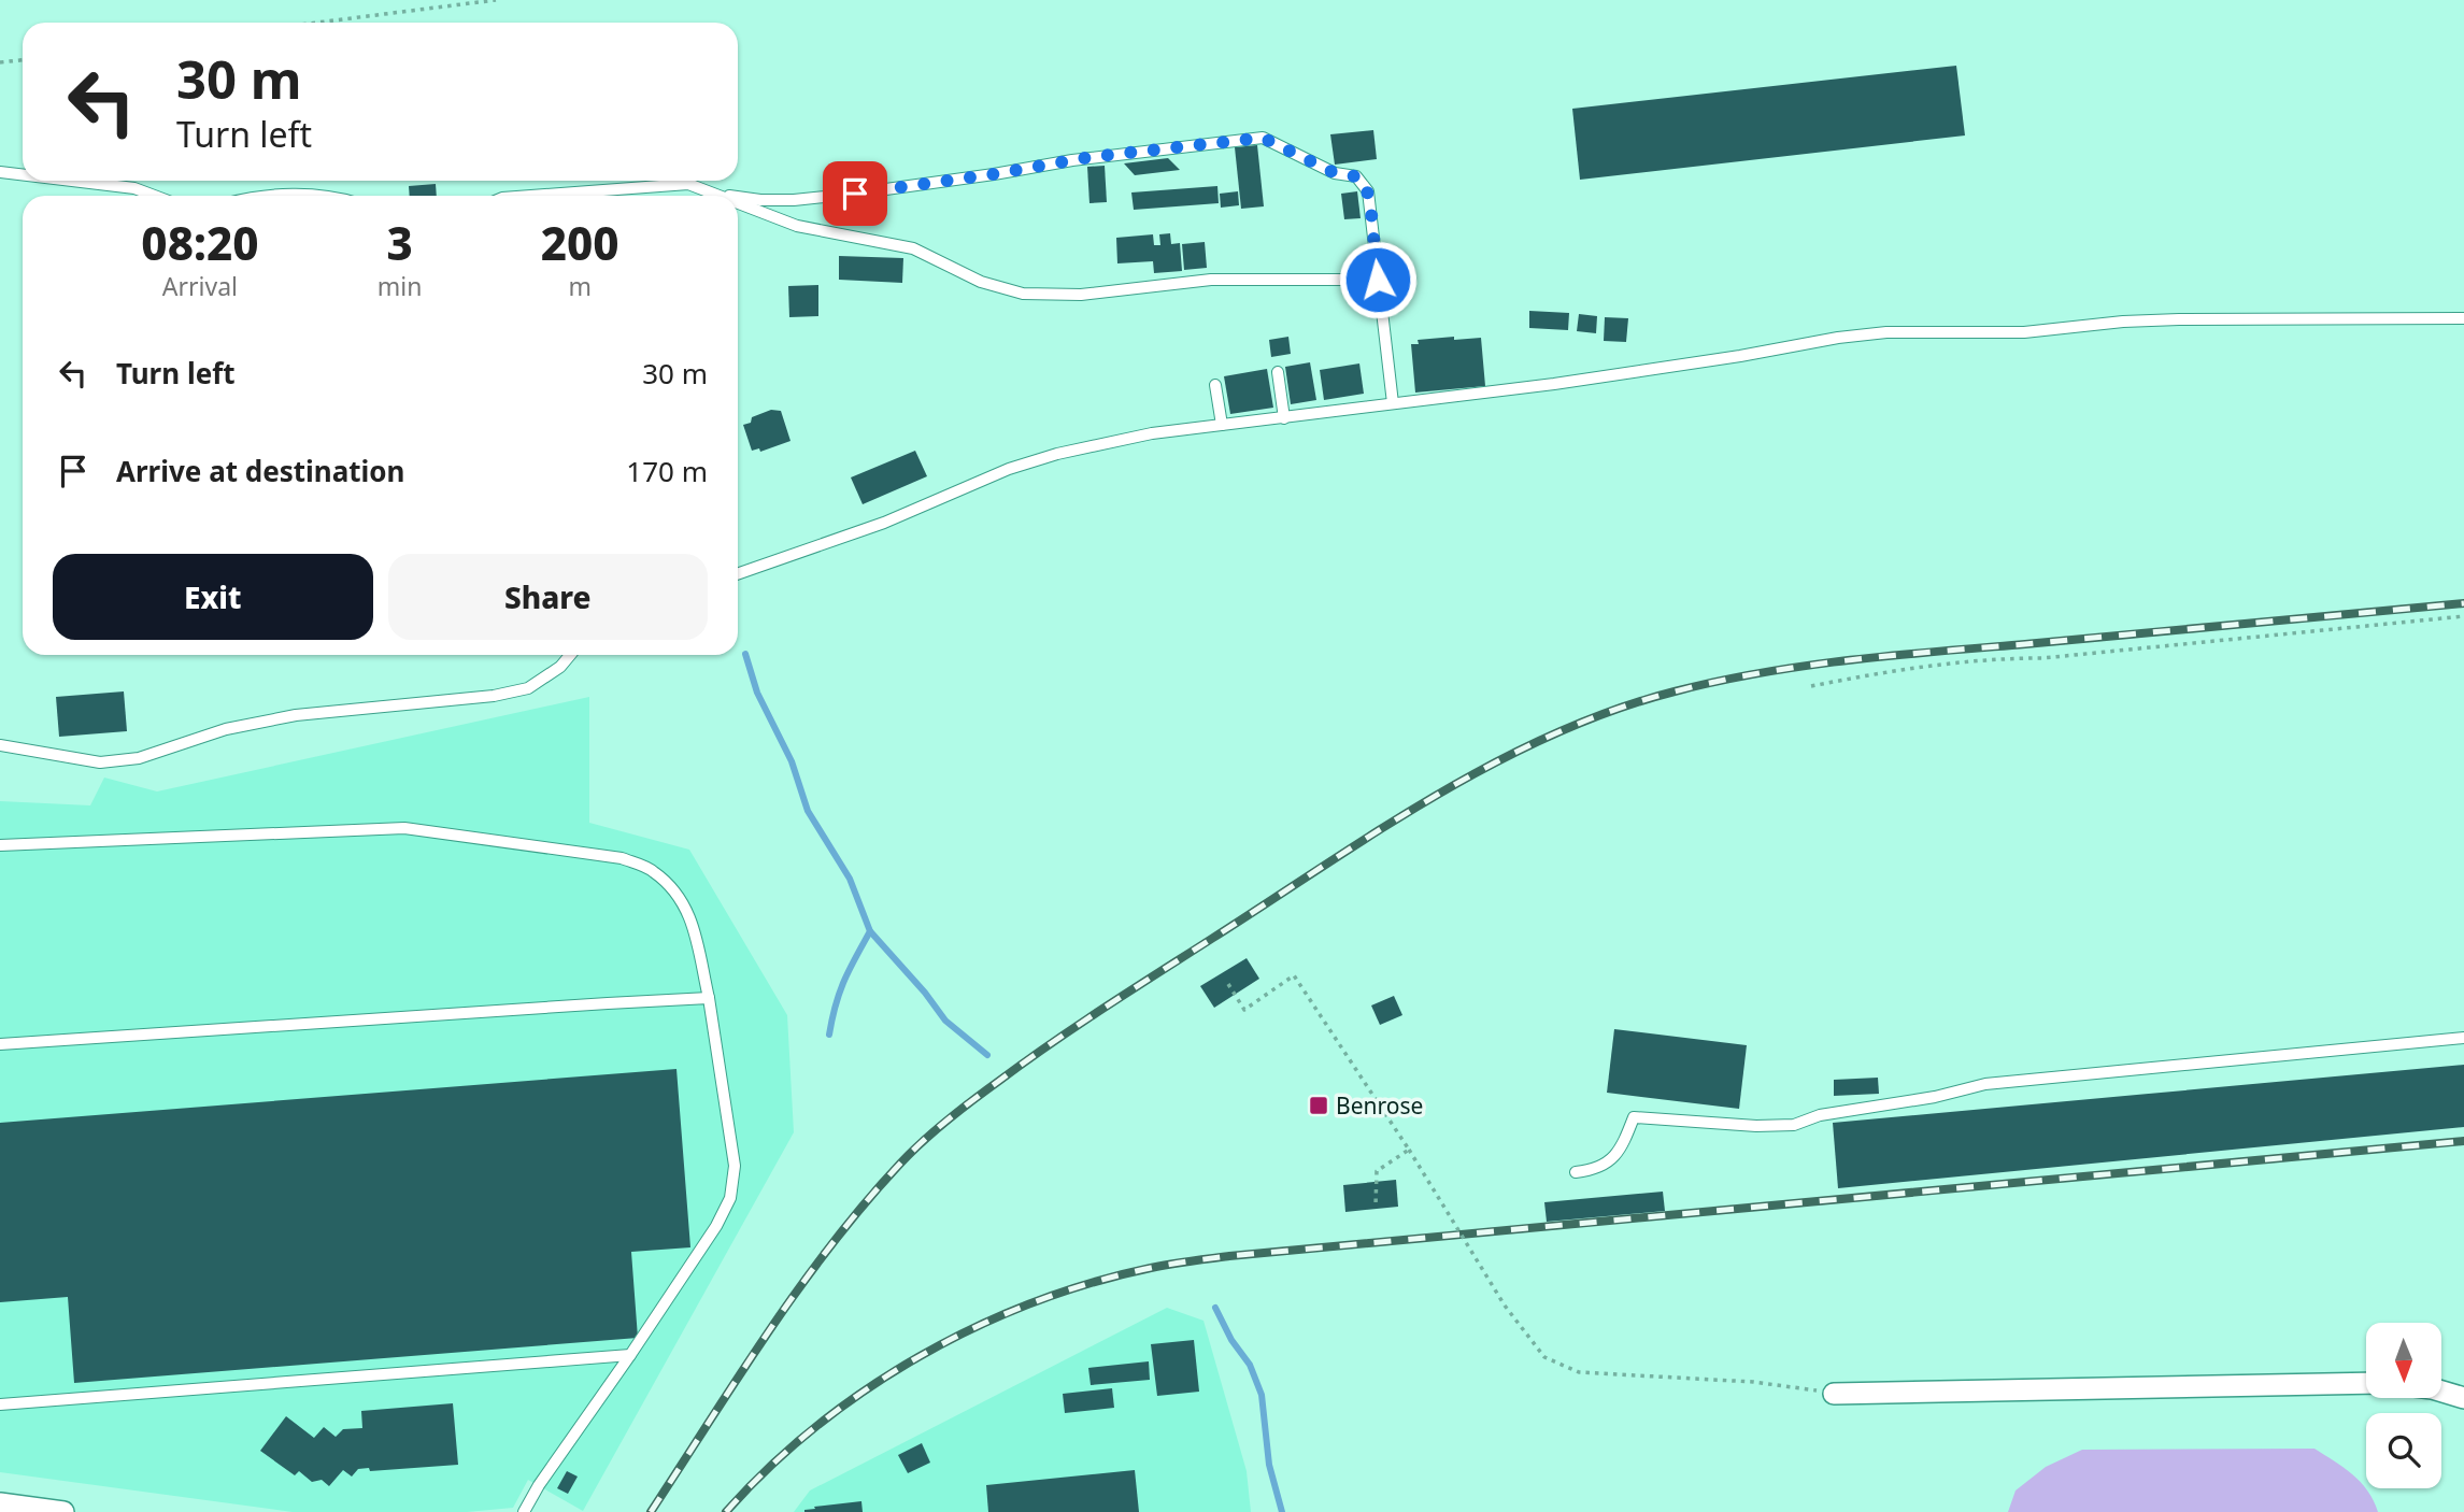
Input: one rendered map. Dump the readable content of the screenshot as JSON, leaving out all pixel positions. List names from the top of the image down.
{
  "places": {
    "transit": ["Benrose"]
  },
  "north": "bottom",
  "page": {
    "turn": ["30 m", "Turn left"],
    "eta": [
      "08:20",
      "Arrival",
      "3",
      "min",
      "200",
      "m"
    ],
    "list": [
      {
        "name": "Turn left",
        "value": "30 m"
      },
      {
        "name": "Arrive at destination",
        "value": "170 m"
      }
    ],
    "buttons": ["Exit", "Share"]
  }
}
